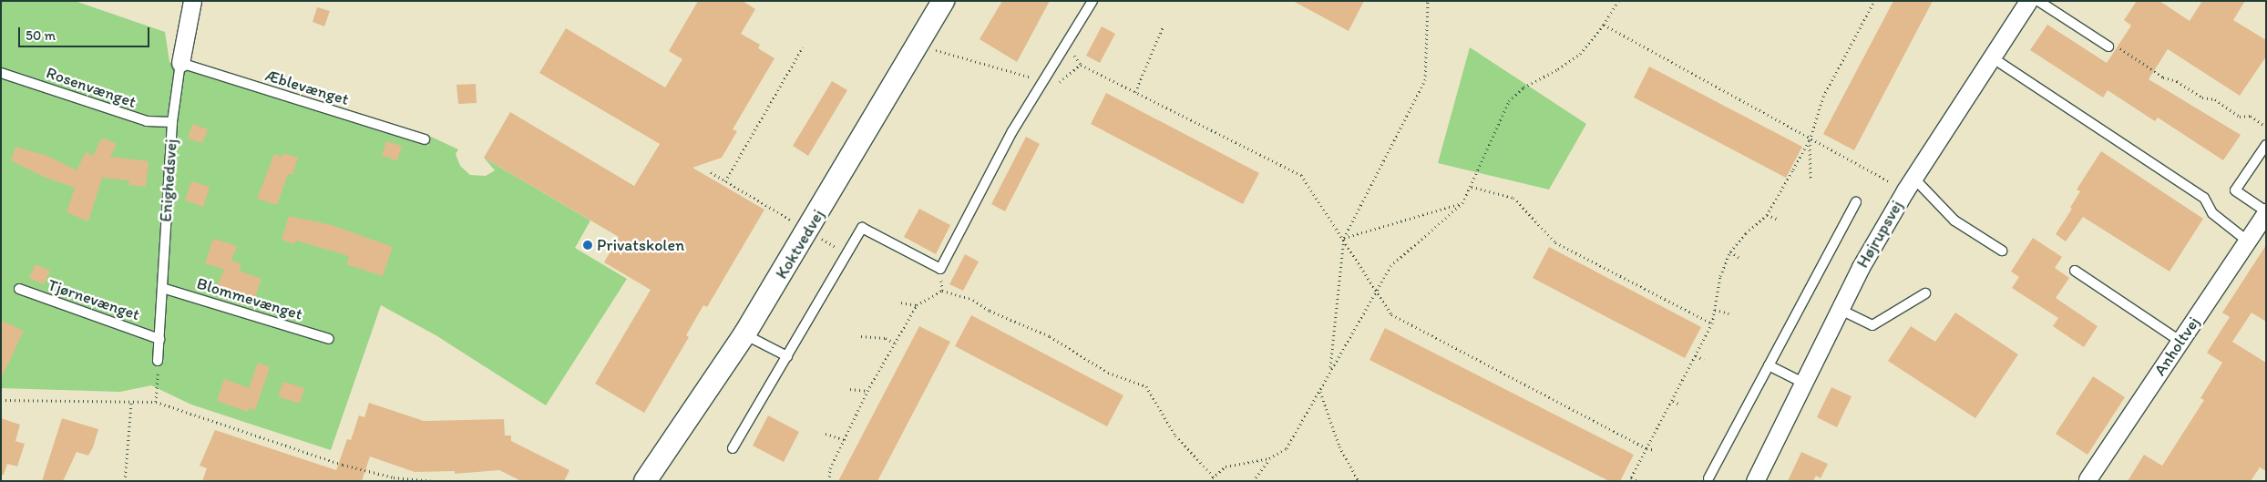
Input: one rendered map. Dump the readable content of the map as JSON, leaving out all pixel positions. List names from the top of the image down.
{
  "streets": {
    "street": [
      "Enighedsvej",
      "Højrupsvej",
      "Koktvedvej",
      "Anholtvej"
    ],
    "lane": [
      "Rosenvænget",
      "Æblevænget",
      "Blommevænget",
      "Tjørnevænget"
    ]
  },
  "crossings": [
    ["Rosenvænget", "Enighedsvej"],
    ["Æblevænget", "Enighedsvej"],
    ["Enighedsvej", "Blommevænget"],
    ["Enighedsvej", "Tjørnevænget"]
  ],
  "places": ["Privatskolen"],
  "scale_bar": "50 m"
}
